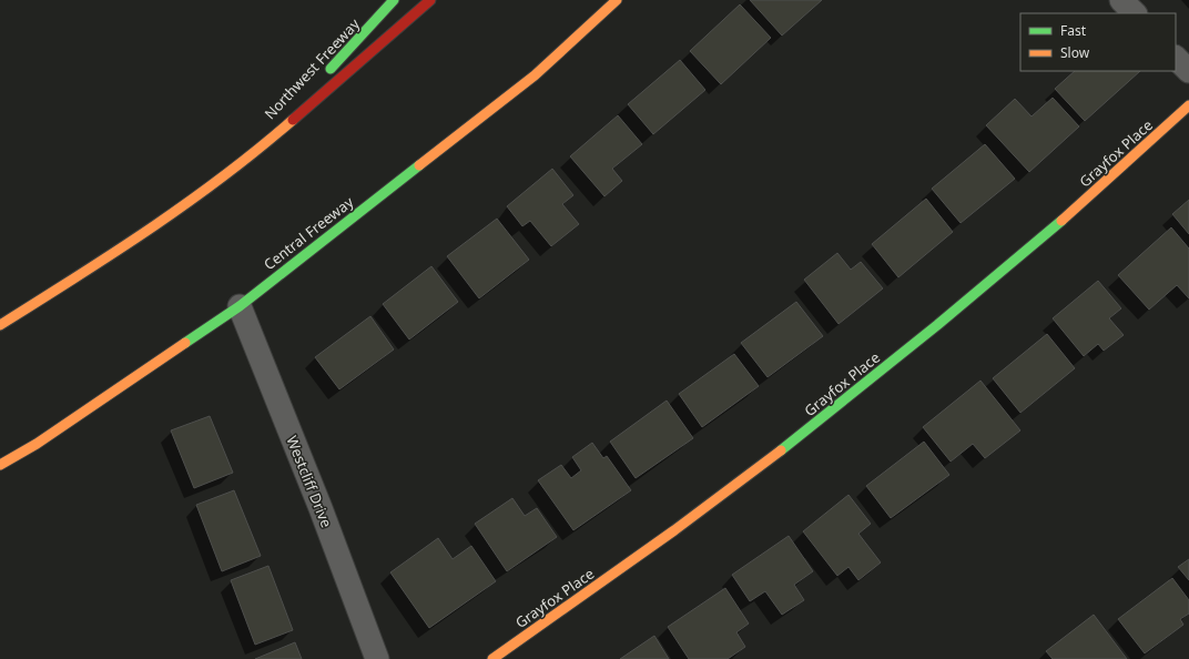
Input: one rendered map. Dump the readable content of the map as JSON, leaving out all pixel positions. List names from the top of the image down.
{
  "streets": {
    "main road": ["Northwest Freeway", "Grayfox Place", "Central Freeway"],
    "street": ["Westcliff Drive"]
  },
  "crossings": [
    ["Central Freeway", "Westcliff Drive"]
  ],
  "legend": ["Fast", "Slow"]
}
